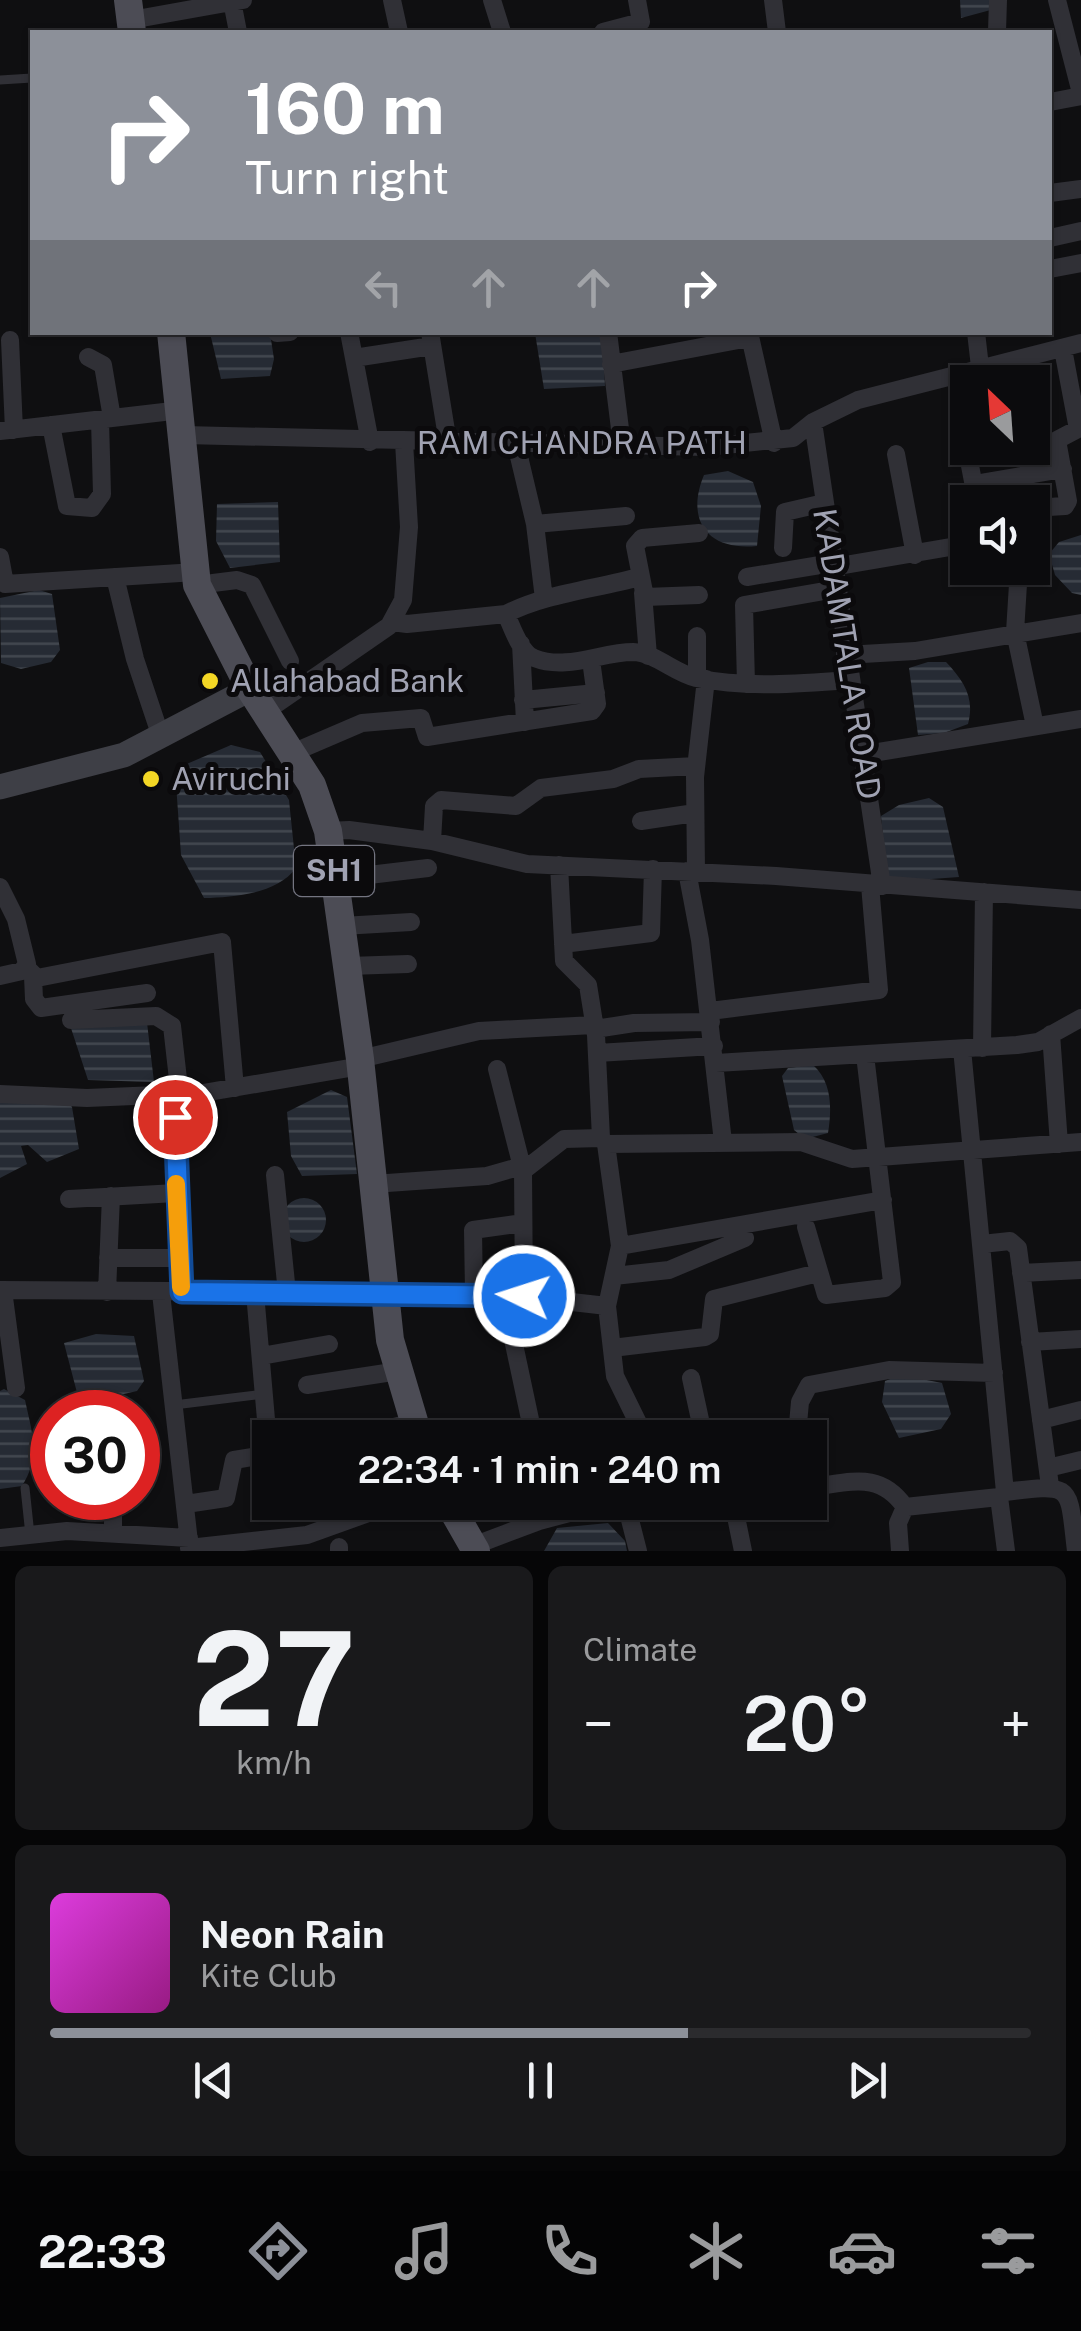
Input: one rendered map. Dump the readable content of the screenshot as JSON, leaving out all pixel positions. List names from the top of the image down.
{
  "streets": {
    "main road": ["SH1"],
    "street": ["RAM CHANDRA PATH", "KADAMTALA ROAD"]
  },
  "crossings": [
    ["RAM CHANDRA PATH", "KADAMTALA ROAD"],
    ["RAM CHANDRA PATH", "SH1"]
  ],
  "places": ["Allahabad Bank", "Aviruchi"],
  "north": "top left",
  "page": {
    "turn": ["160 m", "Turn right"],
    "limit": "30",
    "trip": "22:34 · 1 min · 240 m",
    "tile": [
      ["27", "km/h"],
      "Climate"
    ],
    "heat": ["−", "20°", "+"],
    "song": ["Neon Rain", "Kite Club"],
    "tabs": "22:33"
  }
}
